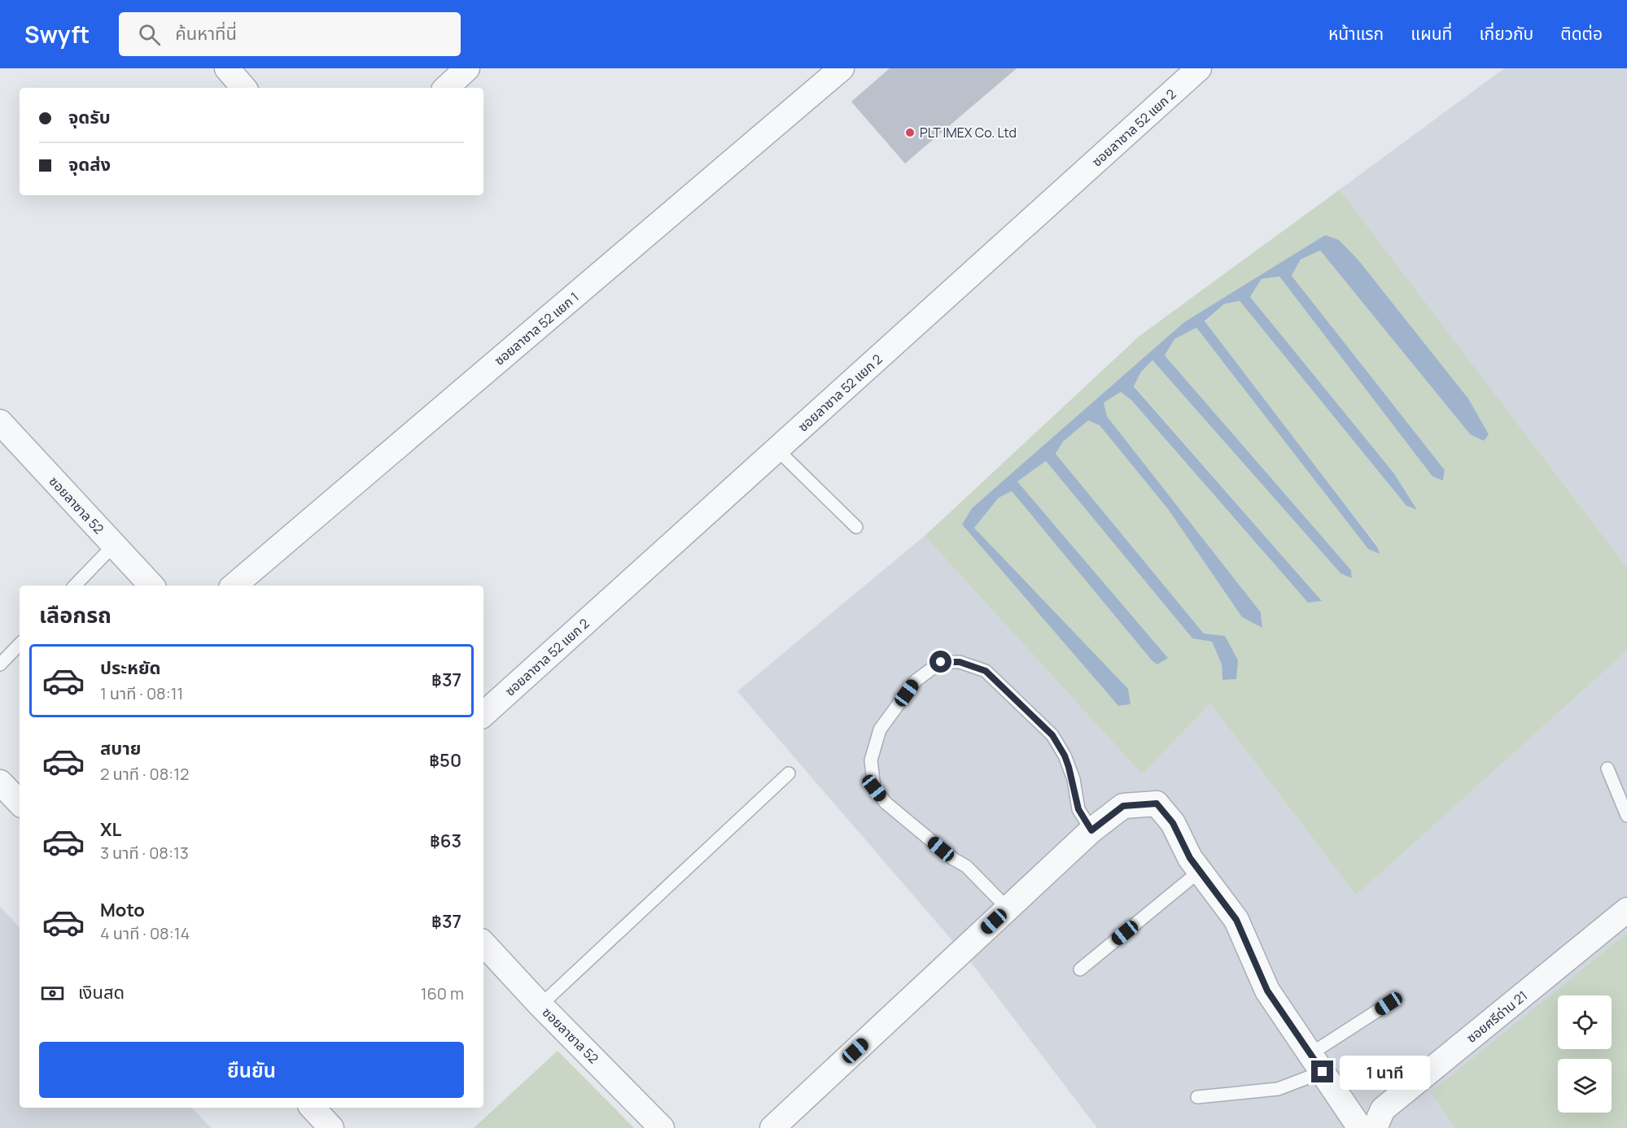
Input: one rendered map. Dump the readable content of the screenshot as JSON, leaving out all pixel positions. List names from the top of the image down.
{
  "streets": {
    "street": [
      "ซอยลาซาล 52 แยก 2",
      "ซอยลาซาล 52 แยก 1",
      "ซอยลาซาล 52",
      "ซอยศรีด่าน 21"
    ]
  },
  "places": ["PLT IMEX Co. Ltd"],
  "page": {
    "header": "Swyft",
    "search": "ค้นหาที่นี่",
    "nav": [
      "หน้าแรก",
      "แผนที่",
      "เกี่ยวกับ",
      "ติดต่อ"
    ],
    "banner": ["จุดรับ", "จุดส่ง"],
    "heading": "เลือกรถ",
    "list": [
      {
        "name": "ประหยัด",
        "note": "1 นาที · 08:11",
        "value": "฿37"
      },
      {
        "name": "สบาย",
        "note": "2 นาที · 08:12",
        "value": "฿50"
      },
      {
        "name": "XL",
        "note": "3 นาที · 08:13",
        "value": "฿63"
      },
      {
        "name": "Moto",
        "note": "4 นาที · 08:14",
        "value": "฿37"
      }
    ],
    "pay": ["เงินสด", "160 m"],
    "buttons": "ยืนยัน",
    "bubble": "1 นาที"
  }
}
